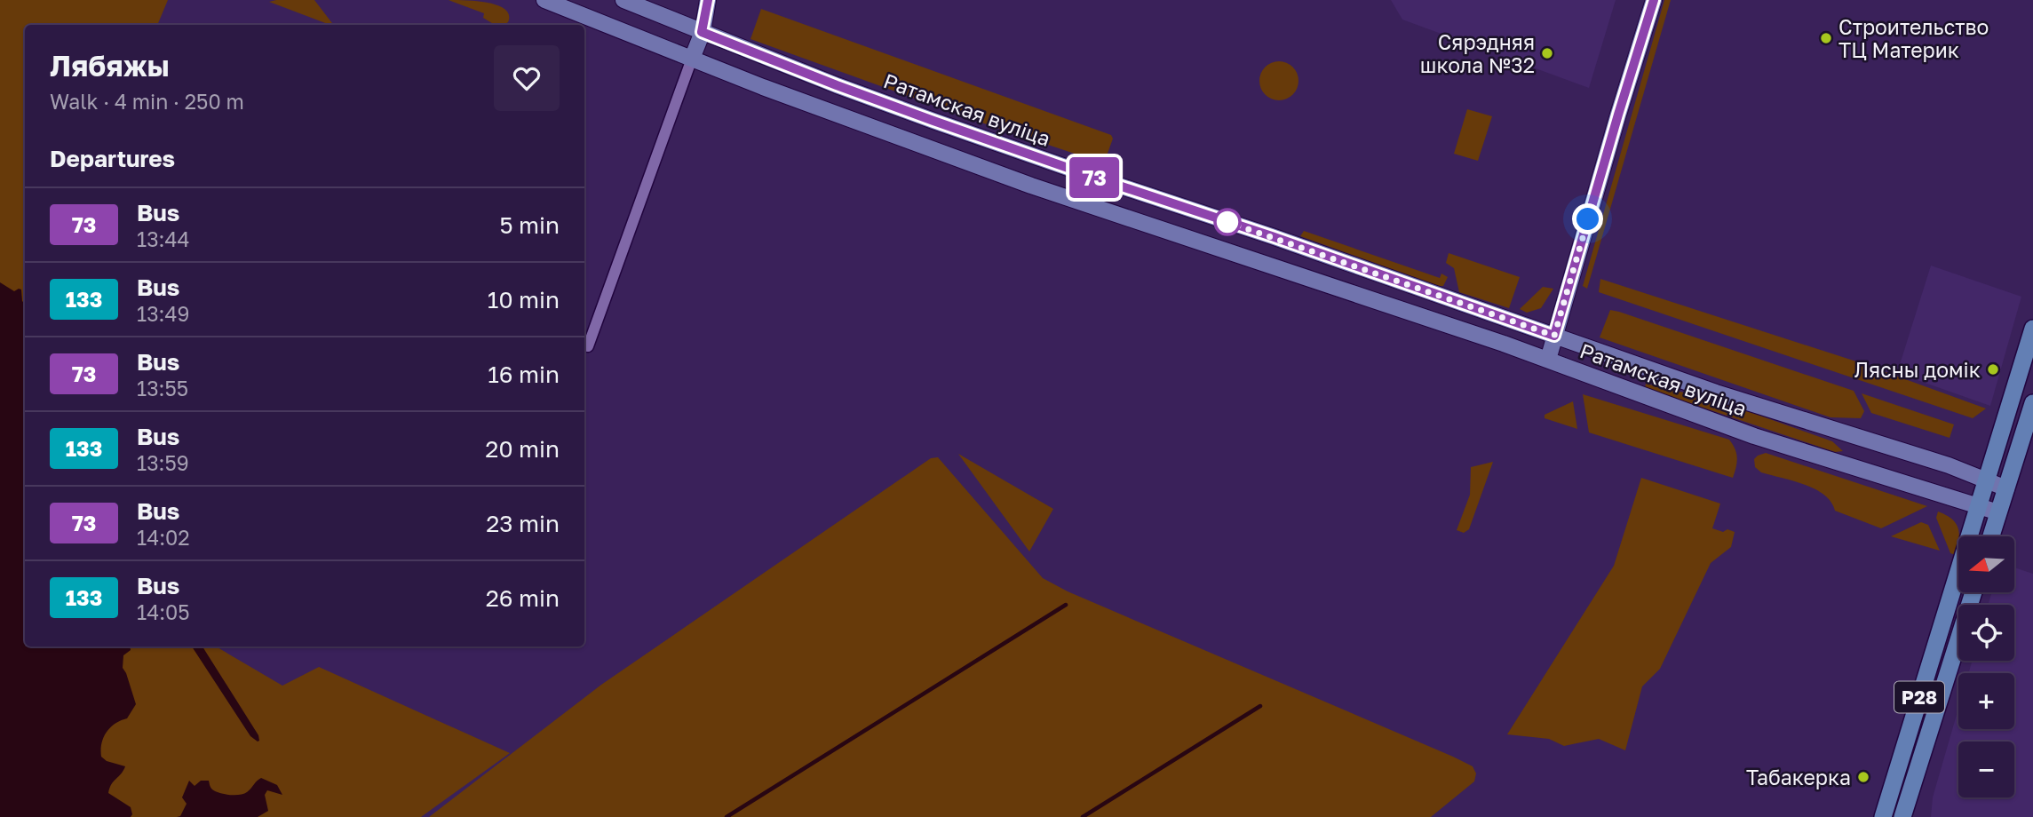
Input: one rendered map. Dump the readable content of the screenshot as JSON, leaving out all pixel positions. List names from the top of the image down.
{
  "streets": {
    "main road": ["Ратамская вуліца", "Р28"]
  },
  "crossings": [
    ["Ратамская вуліца", "Р28"]
  ],
  "places": [
    "Строительство ТЦ Материк",
    "Сярэдняя школа №32",
    "Лясны домік",
    "Табакерка"
  ],
  "lines": ["bus line 73"],
  "north": "left",
  "page": {
    "on_map": "73",
    "heading": [
      ["Лябяжы", "Walk · 4 min · 250 m"],
      "Departures"
    ],
    "list": [
      {
        "mark": "73",
        "name": "Bus",
        "note": "13:44",
        "value": "5 min"
      },
      {
        "mark": "133",
        "name": "Bus",
        "note": "13:49",
        "value": "10 min"
      },
      {
        "mark": "73",
        "name": "Bus",
        "note": "13:55",
        "value": "16 min"
      },
      {
        "mark": "133",
        "name": "Bus",
        "note": "13:59",
        "value": "20 min"
      },
      {
        "mark": "73",
        "name": "Bus",
        "note": "14:02",
        "value": "23 min"
      },
      {
        "mark": "133",
        "name": "Bus",
        "note": "14:05",
        "value": "26 min"
      }
    ],
    "map_buttons": ["+", "−"]
  }
}
